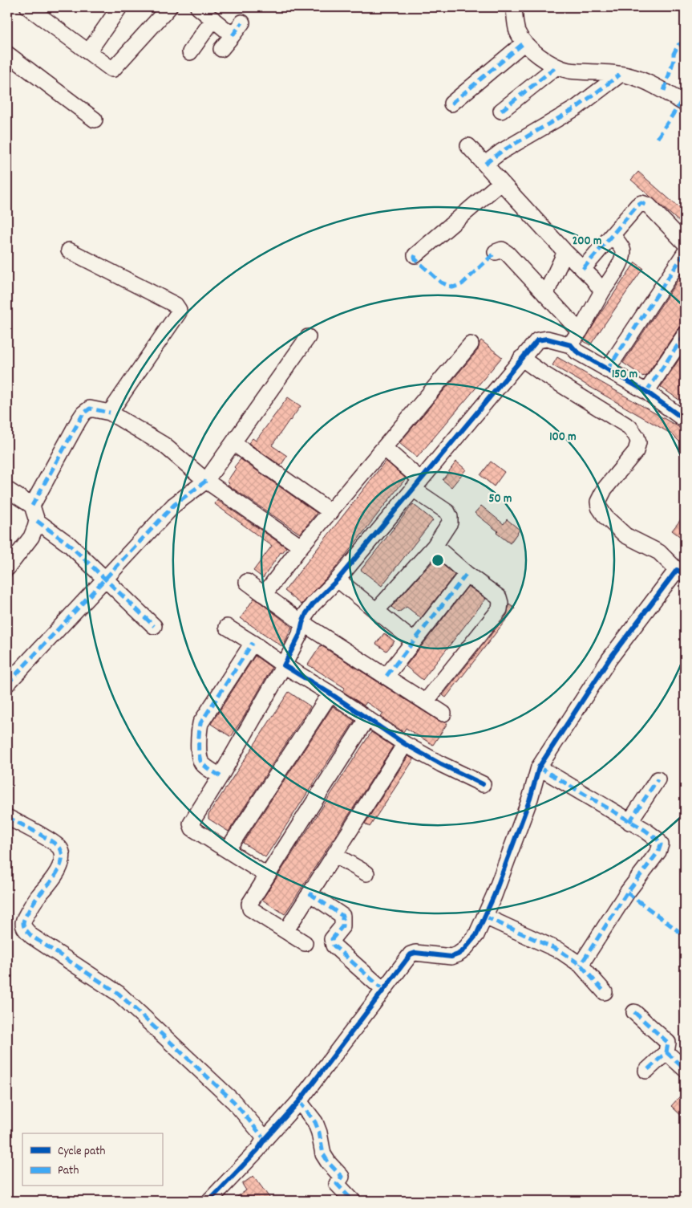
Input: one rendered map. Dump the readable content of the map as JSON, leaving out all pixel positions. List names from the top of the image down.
{
  "legend": ["Cycle path", "Path"],
  "rings": [
    "200 m",
    "150 m",
    "100 m",
    "50 m"
  ]
}
